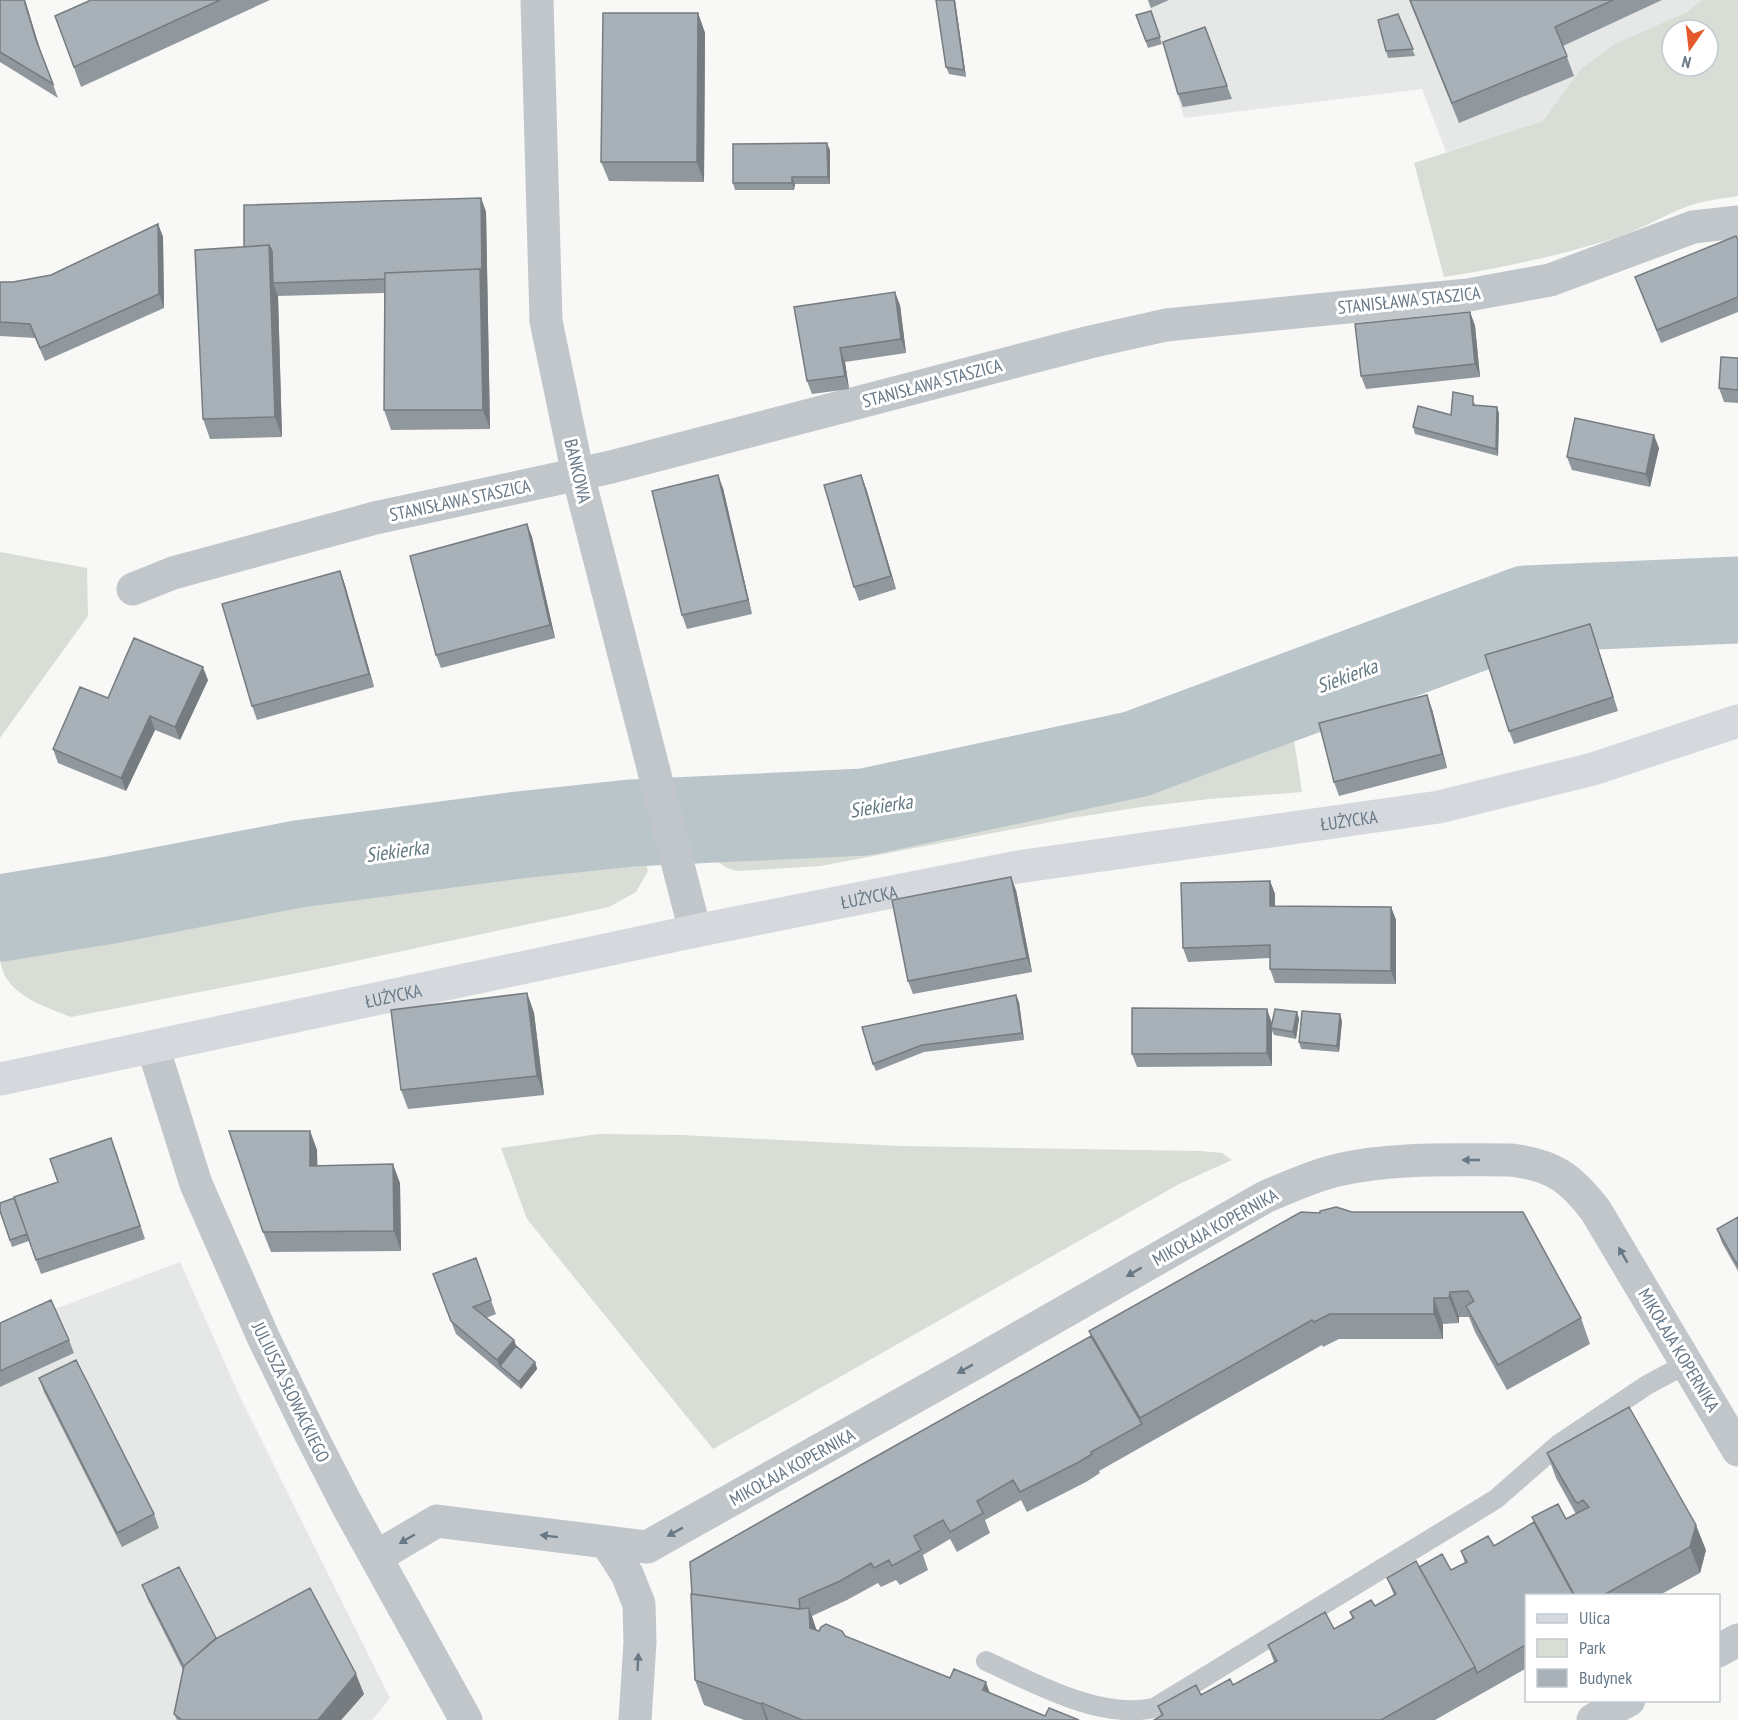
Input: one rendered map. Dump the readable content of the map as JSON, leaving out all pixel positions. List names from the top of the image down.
{
  "streets": {
    "street": [
      "STANISŁAWA STASZICA",
      "BANKOWA",
      "ŁUŻYCKA",
      "MIKOŁAJA KOPERNIKA",
      "JULIUSZA SŁOWACKIEGO"
    ]
  },
  "crossings": [
    ["STANISŁAWA STASZICA", "BANKOWA"],
    ["BANKOWA", "ŁUŻYCKA"],
    ["ŁUŻYCKA", "JULIUSZA SŁOWACKIEGO"],
    ["MIKOŁAJA KOPERNIKA", "JULIUSZA SŁOWACKIEGO"]
  ],
  "one_way": ["MIKOŁAJA KOPERNIKA"],
  "water": ["Siekierka"],
  "legend": ["Ulica", "Park", "Budynek"],
  "north": "bottom"
}
